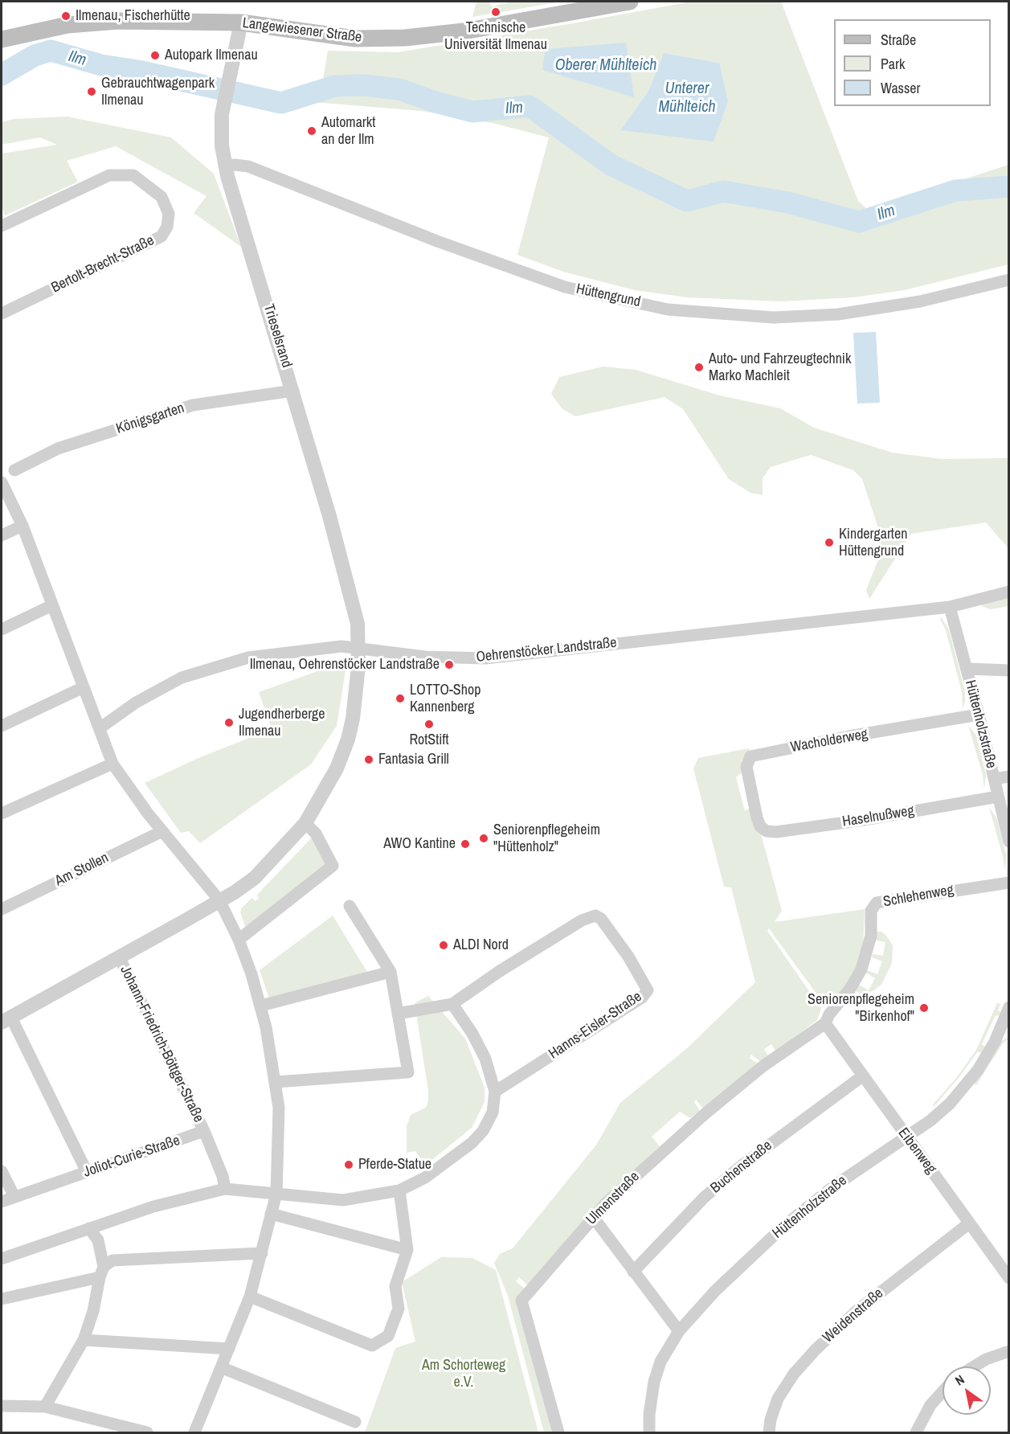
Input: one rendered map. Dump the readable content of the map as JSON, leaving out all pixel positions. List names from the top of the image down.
{
  "streets": {
    "main road": ["Langewiesener Straße"],
    "street": [
      "Bertolt-Brecht-Straße",
      "Hüttengrund",
      "Trieselsrand",
      "Königsgarten",
      "Oehrenstöcker Landstraße",
      "Hüttenholzstraße",
      "Wacholderweg",
      "Haselnußweg",
      "Am Stollen",
      "Schlehenweg",
      "Hanns-Eisler-Straße",
      "Johann-Friedrich-Böttger-Straße",
      "Eibenweg",
      "Joliot-Curie-Straße",
      "Buchenstraße",
      "Ulmenstraße",
      "Weidenstraße"
    ]
  },
  "crossings": [
    ["Langewiesener Straße", "Trieselsrand"],
    ["Hüttengrund", "Trieselsrand"],
    ["Trieselsrand", "Königsgarten"],
    ["Trieselsrand", "Oehrenstöcker Landstraße"],
    ["Trieselsrand", "Johann-Friedrich-Böttger-Straße"],
    ["Oehrenstöcker Landstraße", "Hüttenholzstraße"],
    ["Oehrenstöcker Landstraße", "Johann-Friedrich-Böttger-Straße"],
    ["Hüttenholzstraße", "Wacholderweg"],
    ["Hüttenholzstraße", "Haselnußweg"],
    ["Hüttenholzstraße", "Eibenweg"],
    ["Wacholderweg", "Haselnußweg"],
    ["Schlehenweg", "Eibenweg"],
    ["Schlehenweg", "Ulmenstraße"],
    ["Johann-Friedrich-Böttger-Straße", "Joliot-Curie-Straße"],
    ["Eibenweg", "Buchenstraße"],
    ["Eibenweg", "Ulmenstraße"],
    ["Eibenweg", "Weidenstraße"]
  ],
  "water": ["Ilm", "Oberer Mühlteich", "Unterer Mühlteich"],
  "parks": ["Am Schorteweg e.V."],
  "places": [
    "Technische Universität Ilmenau",
    "Ilmenau, Fischerhütte",
    "Autopark Ilmenau",
    "Gebrauchtwagenpark Ilmenau",
    "Automarkt an der Ilm",
    "Auto- und Fahrzeugtechnik Marko Machleit",
    "Kindergarten Hüttengrund",
    "Ilmenau, Oehrenstöcker Landstraße",
    "LOTTO-Shop Kannenberg",
    "Jugendherberge Ilmenau",
    "RotStift",
    "Fantasia Grill",
    "Seniorenpflegeheim \"Hüttenholz\"",
    "AWO Kantine",
    "ALDI Nord",
    "Seniorenpflegeheim \"Birkenhof\"",
    "Pferde-Statue"
  ],
  "legend": ["Straße", "Park", "Wasser"],
  "north": "top left"
}
